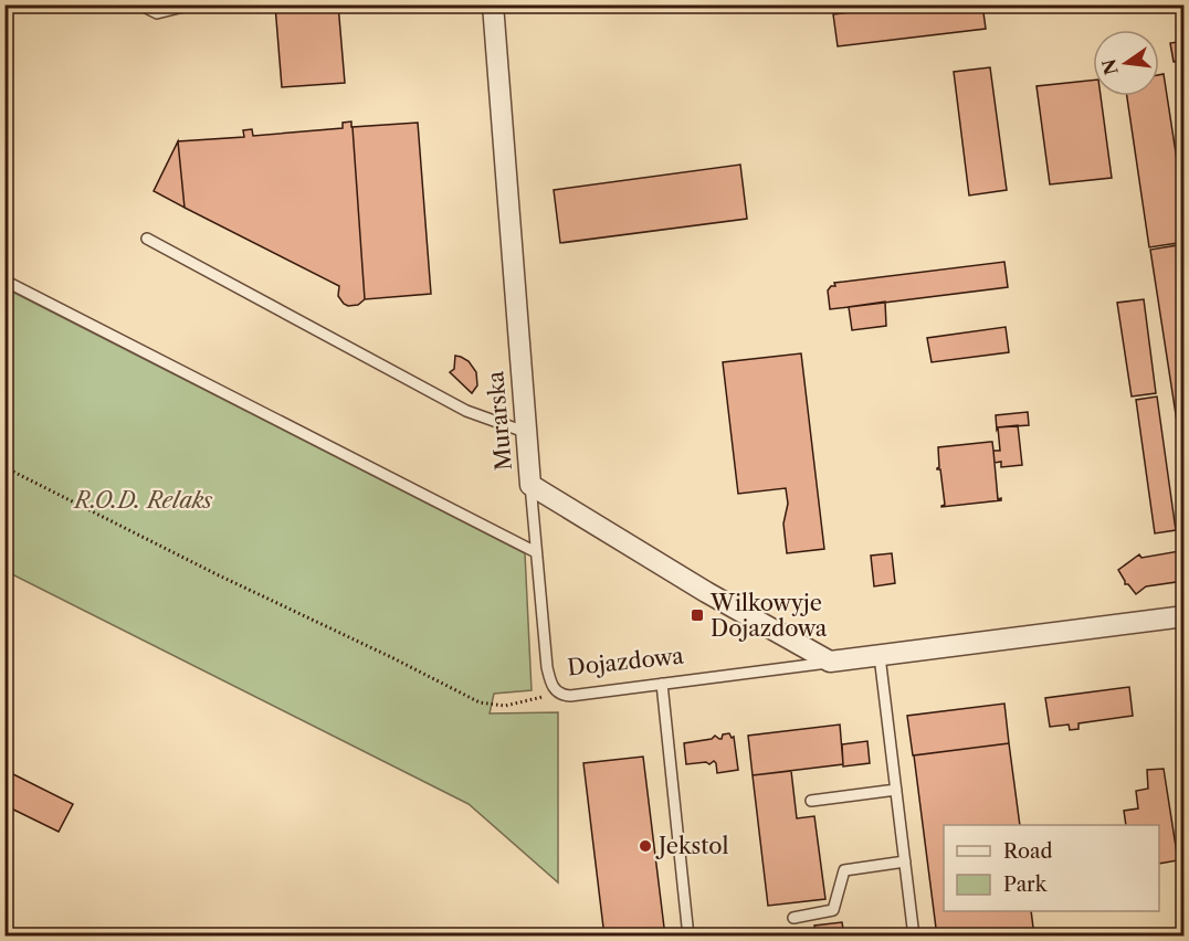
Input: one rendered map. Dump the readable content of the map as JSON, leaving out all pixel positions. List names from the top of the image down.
{
  "streets": {
    "street": ["Murarska", "Dojazdowa"]
  },
  "crossings": [
    ["Murarska", "Dojazdowa"]
  ],
  "parks": ["R.O.D. Relaks"],
  "places": {
    "transit": ["Wilkowyje Dojazdowa"],
    "other": ["Jekstol"]
  },
  "legend": ["Road", "Park"],
  "north": "left"
}
